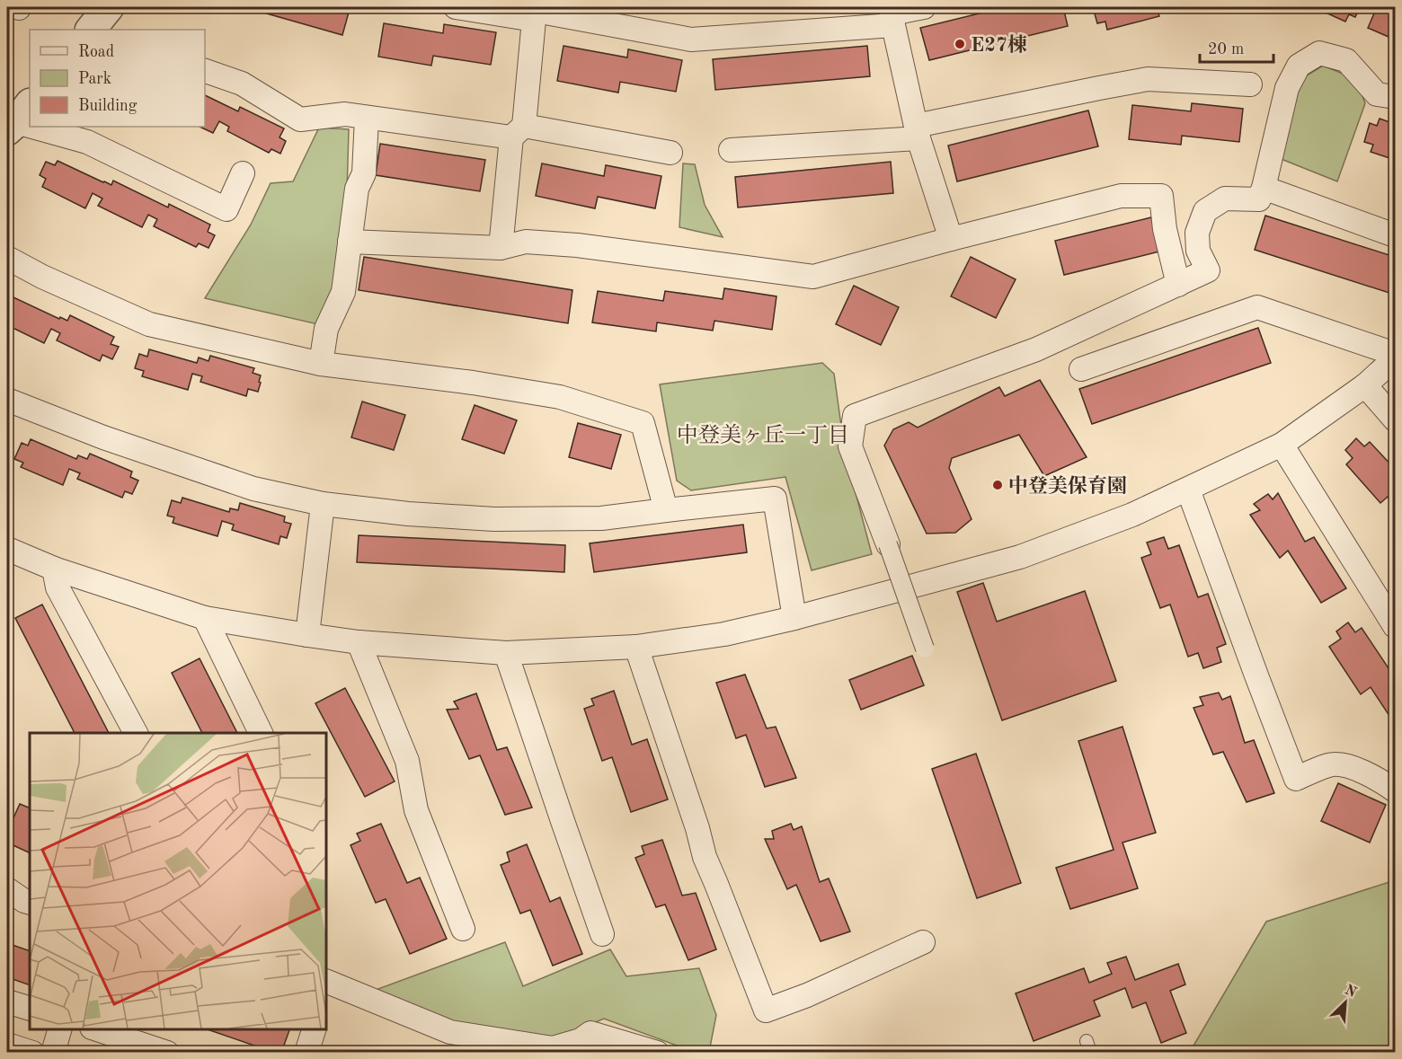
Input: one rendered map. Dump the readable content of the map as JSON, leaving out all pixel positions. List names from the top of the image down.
{
  "districts": ["中登美ヶ丘一丁目"],
  "places": ["E27棟", "中登美保育園"],
  "legend": ["Road", "Park", "Building"],
  "scale_bar": "20 m",
  "north": "top right"
}
